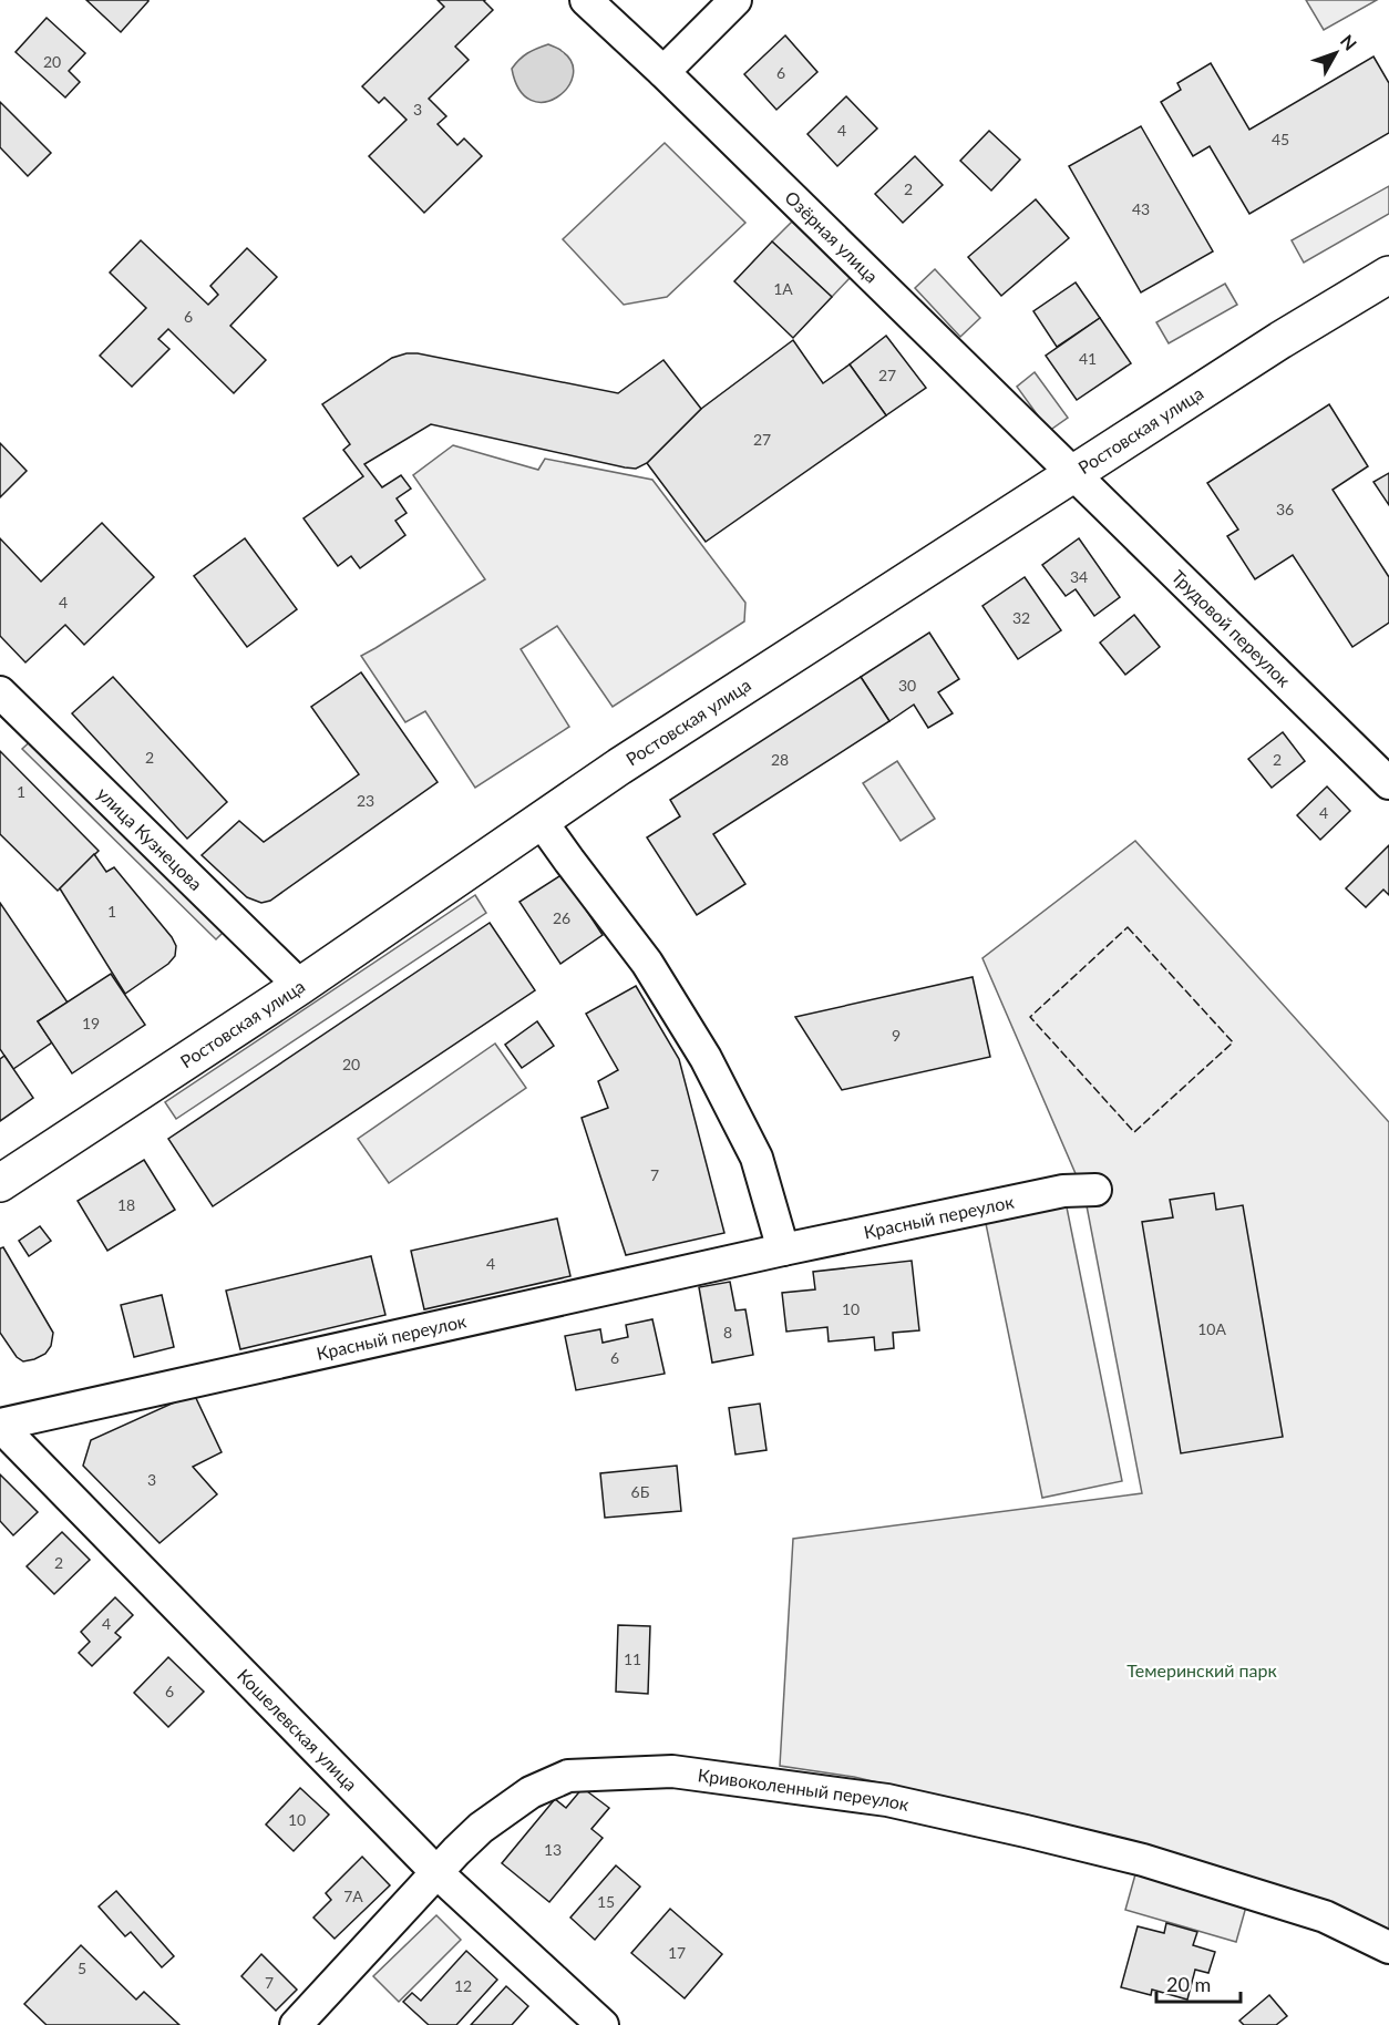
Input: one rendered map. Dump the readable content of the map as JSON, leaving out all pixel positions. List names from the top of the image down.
{
  "streets": {
    "main road": ["Ростовская улица"],
    "street": [
      "Озёрная улица",
      "Трудовой переулок",
      "улица Кузнецова",
      "Красный переулок",
      "Кошелевская улица",
      "Кривоколенный переулок"
    ]
  },
  "crossings": [
    ["Озёрная улица", "Ростовская улица"],
    ["Озёрная улица", "Трудовой переулок"],
    ["Ростовская улица", "Трудовой переулок"],
    ["Ростовская улица", "улица Кузнецова"],
    ["Красный переулок", "Кошелевская улица"],
    ["Кошелевская улица", "Кривоколенный переулок"]
  ],
  "parks": ["Темеринский парк"],
  "house_numbers": [
    "20",
    "6",
    "3",
    "4",
    "45",
    "2",
    "43",
    "1А",
    "6",
    "41",
    "27",
    "27",
    "36",
    "34",
    "4",
    "32",
    "30",
    "2",
    "28",
    "2",
    "1",
    "23",
    "4",
    "1",
    "26",
    "19",
    "9",
    "20",
    "7",
    "18",
    "4",
    "10",
    "10А",
    "8",
    "6",
    "3",
    "6Б",
    "2",
    "4",
    "11",
    "6",
    "10",
    "13",
    "7А",
    "15",
    "17",
    "5",
    "7",
    "12"
  ],
  "scale_bar": "20 m",
  "north": "top right"
}
